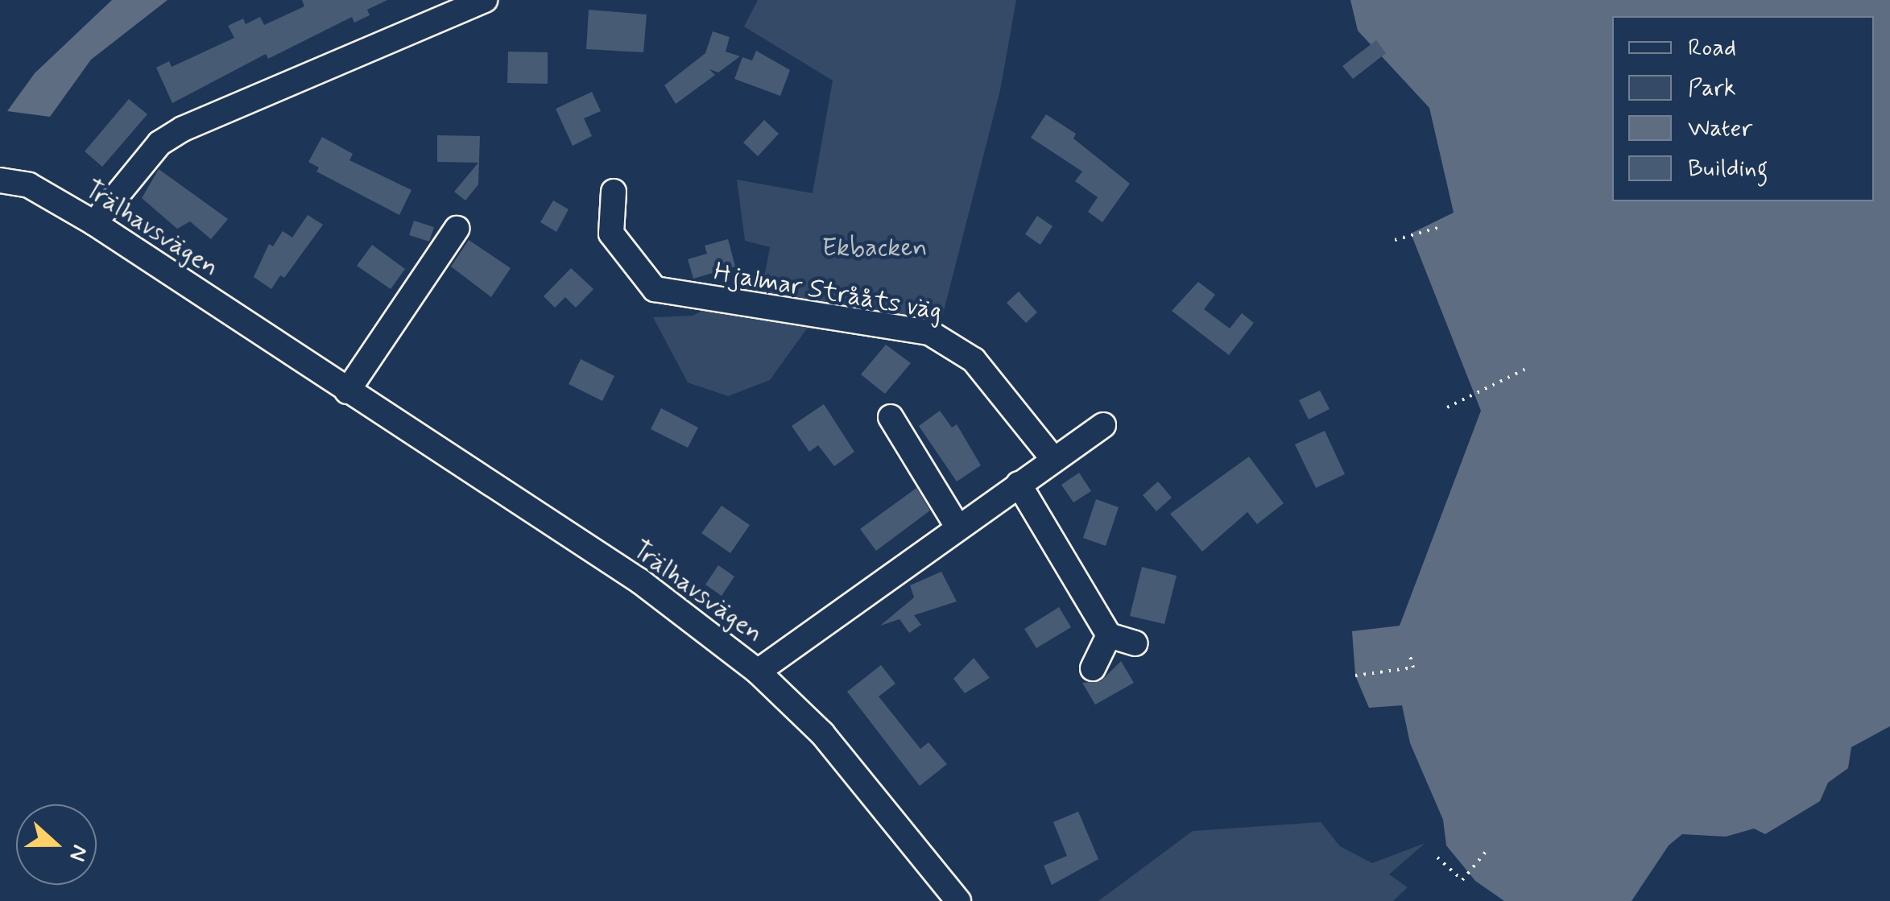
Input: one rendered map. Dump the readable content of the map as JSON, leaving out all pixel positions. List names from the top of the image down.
{
  "streets": {
    "street": ["Trälhavsvägen", "Hjalmar Strååts väg"]
  },
  "parks": ["Ekbacken"],
  "legend": [
    "Road",
    "Park",
    "Water",
    "Building"
  ],
  "north": "right"
}
